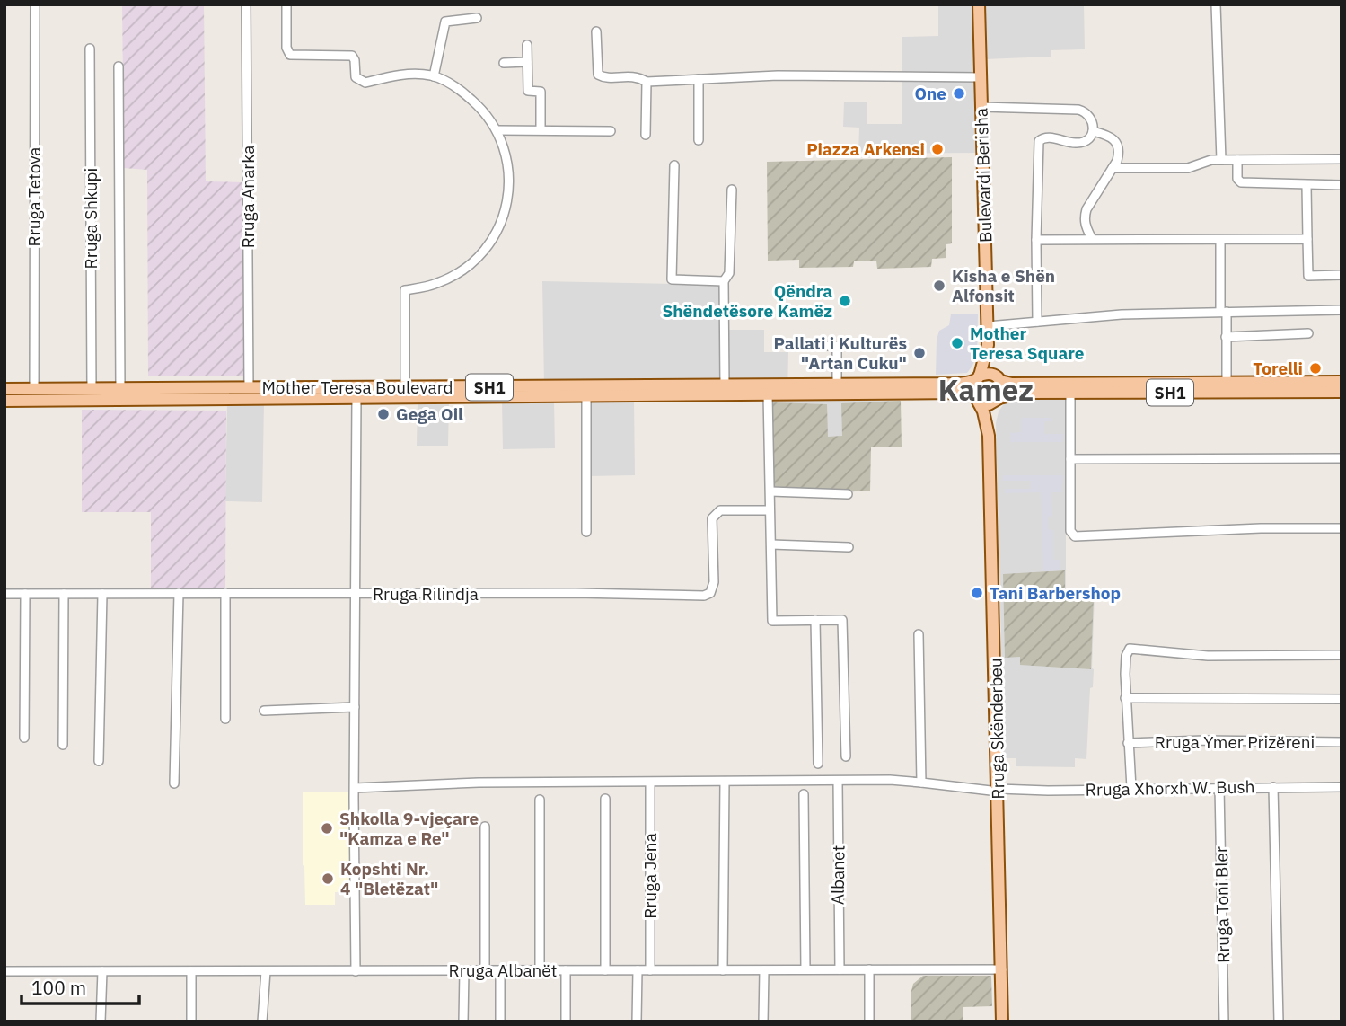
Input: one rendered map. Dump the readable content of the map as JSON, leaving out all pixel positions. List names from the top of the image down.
{
  "streets": {
    "main road": [
      "Bulevardi Berisha",
      "Mother Teresa Boulevard",
      "SH1",
      "Rruga Skënderbeu"
    ],
    "street": [
      "Rruga Tetova",
      "Rruga Anarka",
      "Rruga Shkupi",
      "Rruga Rilindja",
      "Rruga Ymer Prizëreni",
      "Rruga Xhorxh W. Bush",
      "Albanet",
      "Rruga Jena",
      "Rruga Toni Bler",
      "Rruga Albanët"
    ]
  },
  "crossings": [
    ["Bulevardi Berisha", "Mother Teresa Boulevard"],
    ["Bulevardi Berisha", "Rruga Skënderbeu"],
    ["Rruga Tetova", "Mother Teresa Boulevard"],
    ["Rruga Anarka", "Mother Teresa Boulevard"],
    ["Rruga Shkupi", "Mother Teresa Boulevard"],
    ["Mother Teresa Boulevard", "Rruga Skënderbeu"],
    ["Rruga Skënderbeu", "Rruga Xhorxh W. Bush"],
    ["Rruga Skënderbeu", "Rruga Albanët"],
    ["Rruga Xhorxh W. Bush", "Albanet"],
    ["Rruga Xhorxh W. Bush", "Rruga Jena"],
    ["Rruga Xhorxh W. Bush", "Rruga Toni Bler"],
    ["Albanet", "Rruga Albanët"],
    ["Rruga Jena", "Rruga Albanët"]
  ],
  "districts": ["Kamez"],
  "places": [
    "One",
    "Piazza Arkensi",
    "Kisha e Shën Alfonsit",
    "Qëndra Shëndetësore Kamëz",
    "Mother Teresa Square",
    "Pallati i Kulturës \"Artan Cuku\"",
    "Torelli",
    "Gega Oil",
    "Tani Barbershop",
    "Shkolla 9-vjeçare \"Kamza e Re\"",
    "Kopshti Nr. 4 \"Bletëzat\""
  ],
  "scale_bar": "100 m"
}
